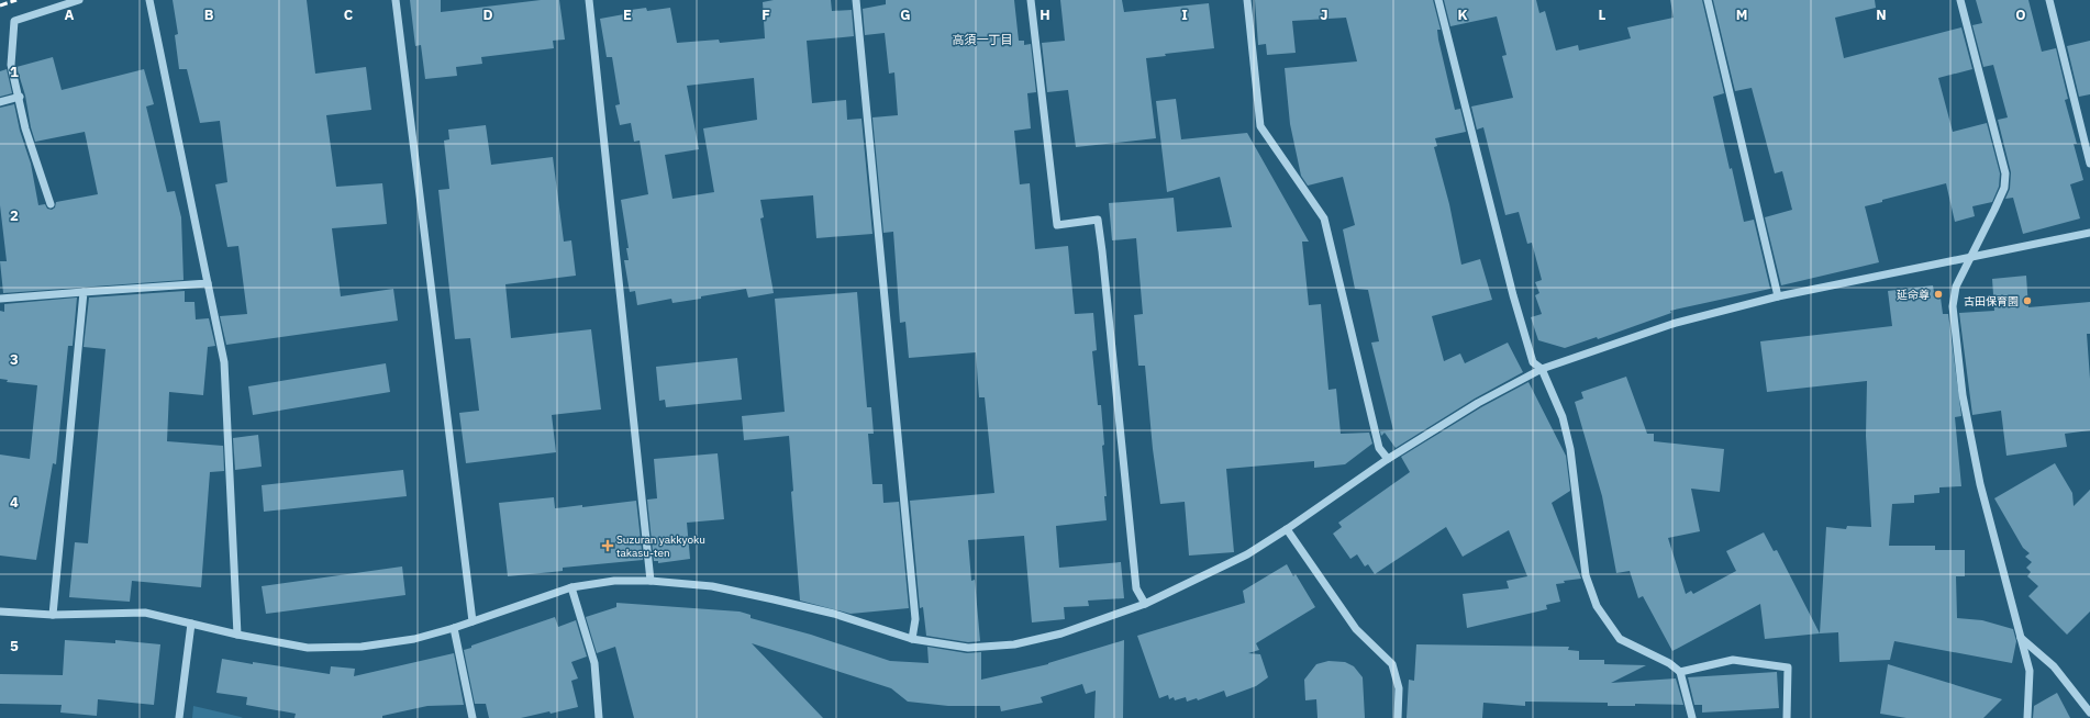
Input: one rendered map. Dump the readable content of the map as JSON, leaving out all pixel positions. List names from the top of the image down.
{
  "districts": ["高須一丁目"],
  "places": {
    "other": ["延命尊", "古田保育園"],
    "health": ["Suzuran yakkyoku takasu-ten"]
  },
  "grid": {
    "columns": [
      "A",
      "B",
      "C",
      "D",
      "E",
      "F",
      "G",
      "H",
      "I",
      "J",
      "K",
      "L",
      "M",
      "N",
      "O"
    ],
    "rows": [
      "1",
      "2",
      "3",
      "4",
      "5"
    ]
  }
}
